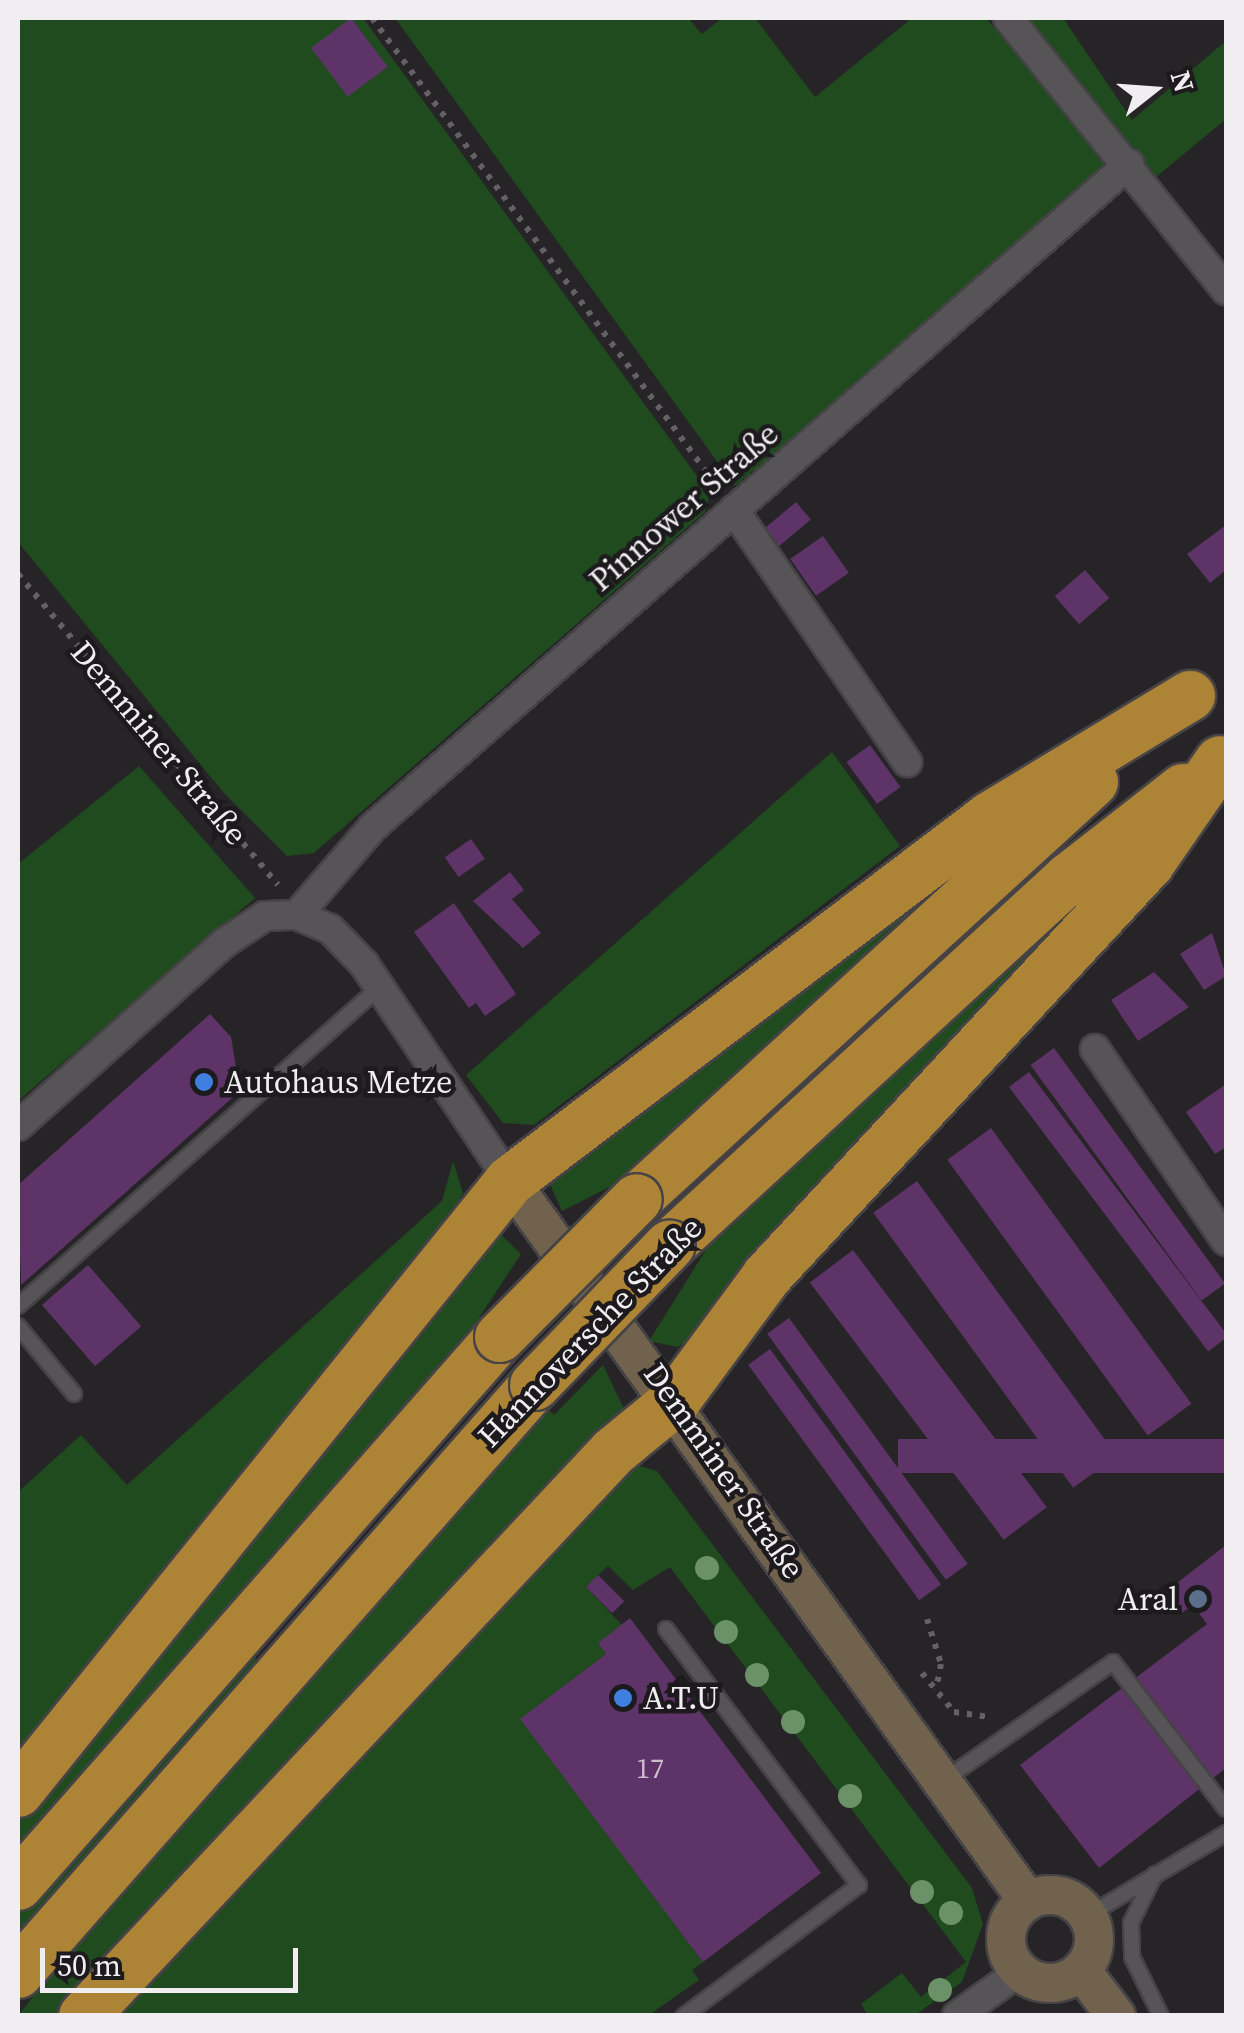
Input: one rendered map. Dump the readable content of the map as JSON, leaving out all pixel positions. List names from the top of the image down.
{
  "streets": {
    "highway": ["Hannoversche Straße"],
    "main road": ["Demminer Straße"],
    "street": ["Pinnower Straße"]
  },
  "crossings": [
    ["Pinnower Straße", "Demminer Straße"]
  ],
  "places": ["Autohaus Metze", "Aral", "A.T.U"],
  "house_numbers": ["17"],
  "scale_bar": "50 m",
  "north": "right"
}
